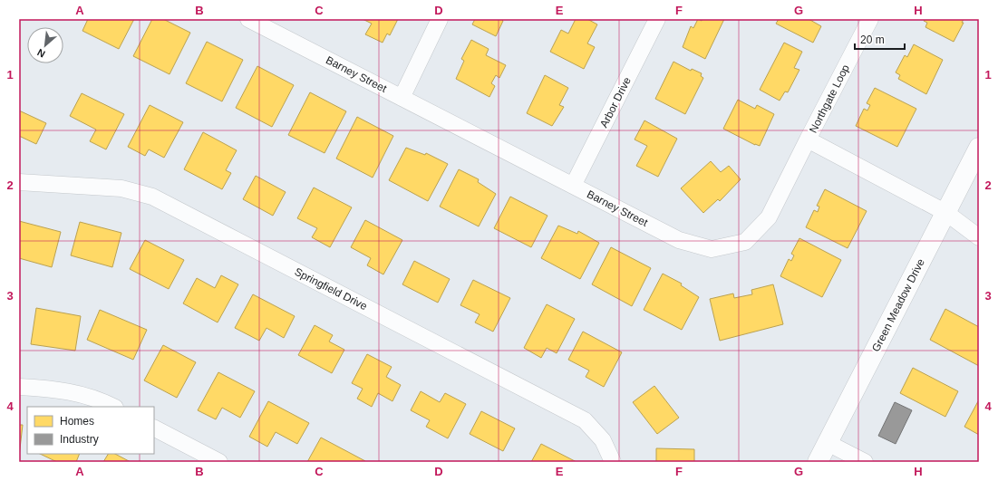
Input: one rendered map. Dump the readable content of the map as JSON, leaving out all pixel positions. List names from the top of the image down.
{
  "streets": {
    "main road": ["Green Meadow Drive"],
    "street": [
      "Barney Street",
      "Northgate Loop",
      "Arbor Drive",
      "Springfield Drive"
    ]
  },
  "crossings": [
    ["Barney Street", "Northgate Loop"],
    ["Barney Street", "Arbor Drive"]
  ],
  "legend": ["Homes", "Industry"],
  "scale_bar": "20 m",
  "north": "bottom left",
  "grid": {
    "columns": [
      "A",
      "B",
      "C",
      "D",
      "E",
      "F",
      "G",
      "H"
    ],
    "rows": [
      "1",
      "2",
      "3",
      "4"
    ]
  }
}
